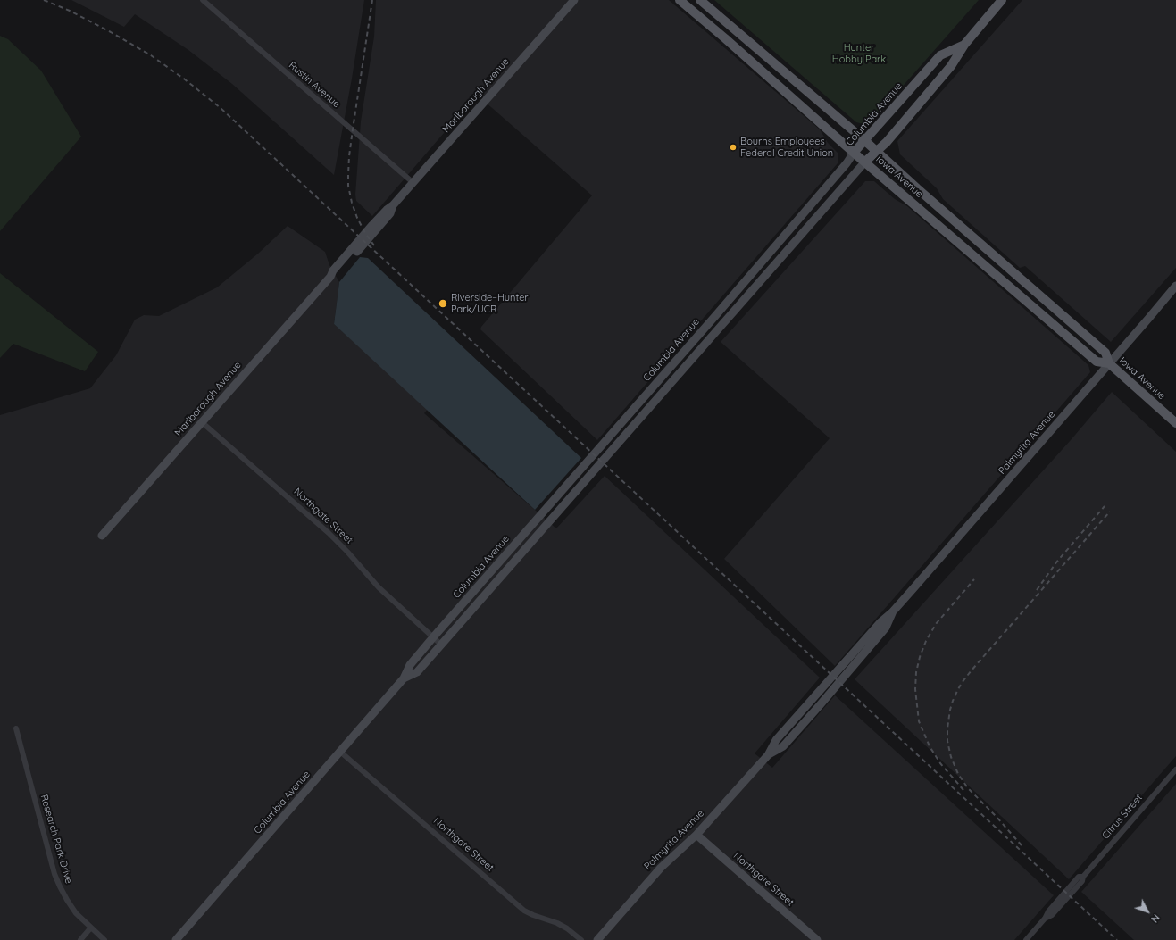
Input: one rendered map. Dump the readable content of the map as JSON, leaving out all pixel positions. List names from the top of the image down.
{
  "streets": {
    "main road": ["Columbia Avenue", "Iowa Avenue"],
    "street": [
      "Rustin Avenue",
      "Marlborough Avenue",
      "Palmyrita Avenue",
      "Northgate Street",
      "Citrus Street",
      "Research Park Drive"
    ]
  },
  "crossings": [
    ["Rustin Avenue", "Marlborough Avenue"],
    ["Marlborough Avenue", "Northgate Street"],
    ["Columbia Avenue", "Iowa Avenue"],
    ["Columbia Avenue", "Northgate Street"],
    ["Iowa Avenue", "Palmyrita Avenue"],
    ["Palmyrita Avenue", "Northgate Street"]
  ],
  "parks": ["Hunter Hobby Park"],
  "places": ["Bourns Employees Federal Credit Union", "Riverside–Hunter Park/UCR"],
  "north": "bottom right"
}
